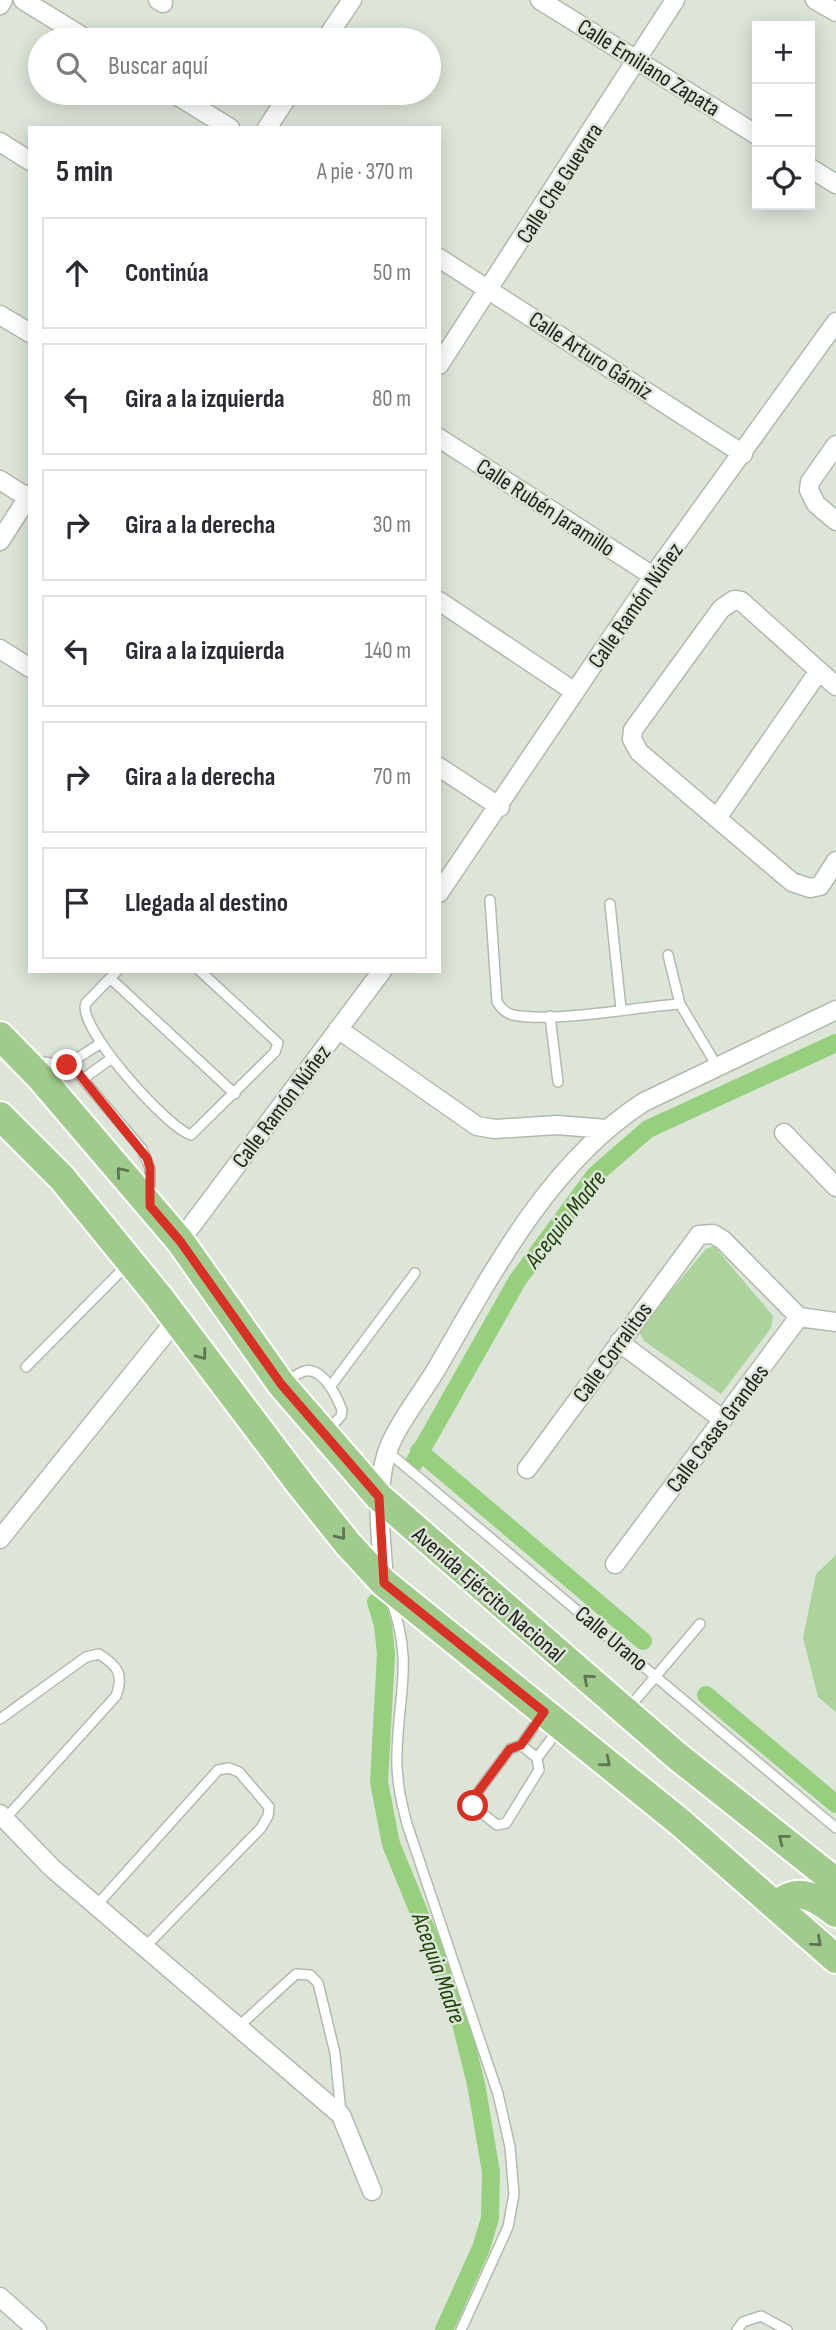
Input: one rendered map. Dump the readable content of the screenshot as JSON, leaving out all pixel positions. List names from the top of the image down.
{
  "streets": {
    "main road": ["Avenida Ejército Nacional"],
    "street": [
      "Calle Emiliano Zapata",
      "Calle Che Guevara",
      "Calle Arturo Gámiz",
      "Calle Rubén Jaramillo",
      "Calle Ramón Núñez",
      "Calle Corralitos",
      "Calle Casas Grandes"
    ],
    "lane": ["Calle Urano"]
  },
  "crossings": [
    ["Calle Emiliano Zapata", "Calle Che Guevara"],
    ["Calle Che Guevara", "Calle Arturo Gámiz"],
    ["Calle Arturo Gámiz", "Calle Ramón Núñez"],
    ["Calle Rubén Jaramillo", "Calle Ramón Núñez"],
    ["Calle Ramón Núñez", "Avenida Ejército Nacional"],
    ["Calle Corralitos", "Calle Casas Grandes"]
  ],
  "water": ["Acequia Madre"],
  "page": {
    "map_buttons": ["+", "−"],
    "search": "Buscar aquí",
    "heading": ["5 min", "A pie · 370 m"],
    "list": [
      ["Continúa", "50 m"],
      ["Gira a la izquierda", "80 m"],
      ["Gira a la derecha", "30 m"],
      ["Gira a la izquierda", "140 m"],
      ["Gira a la derecha", "70 m"],
      "Llegada al destino"
    ]
  }
}
